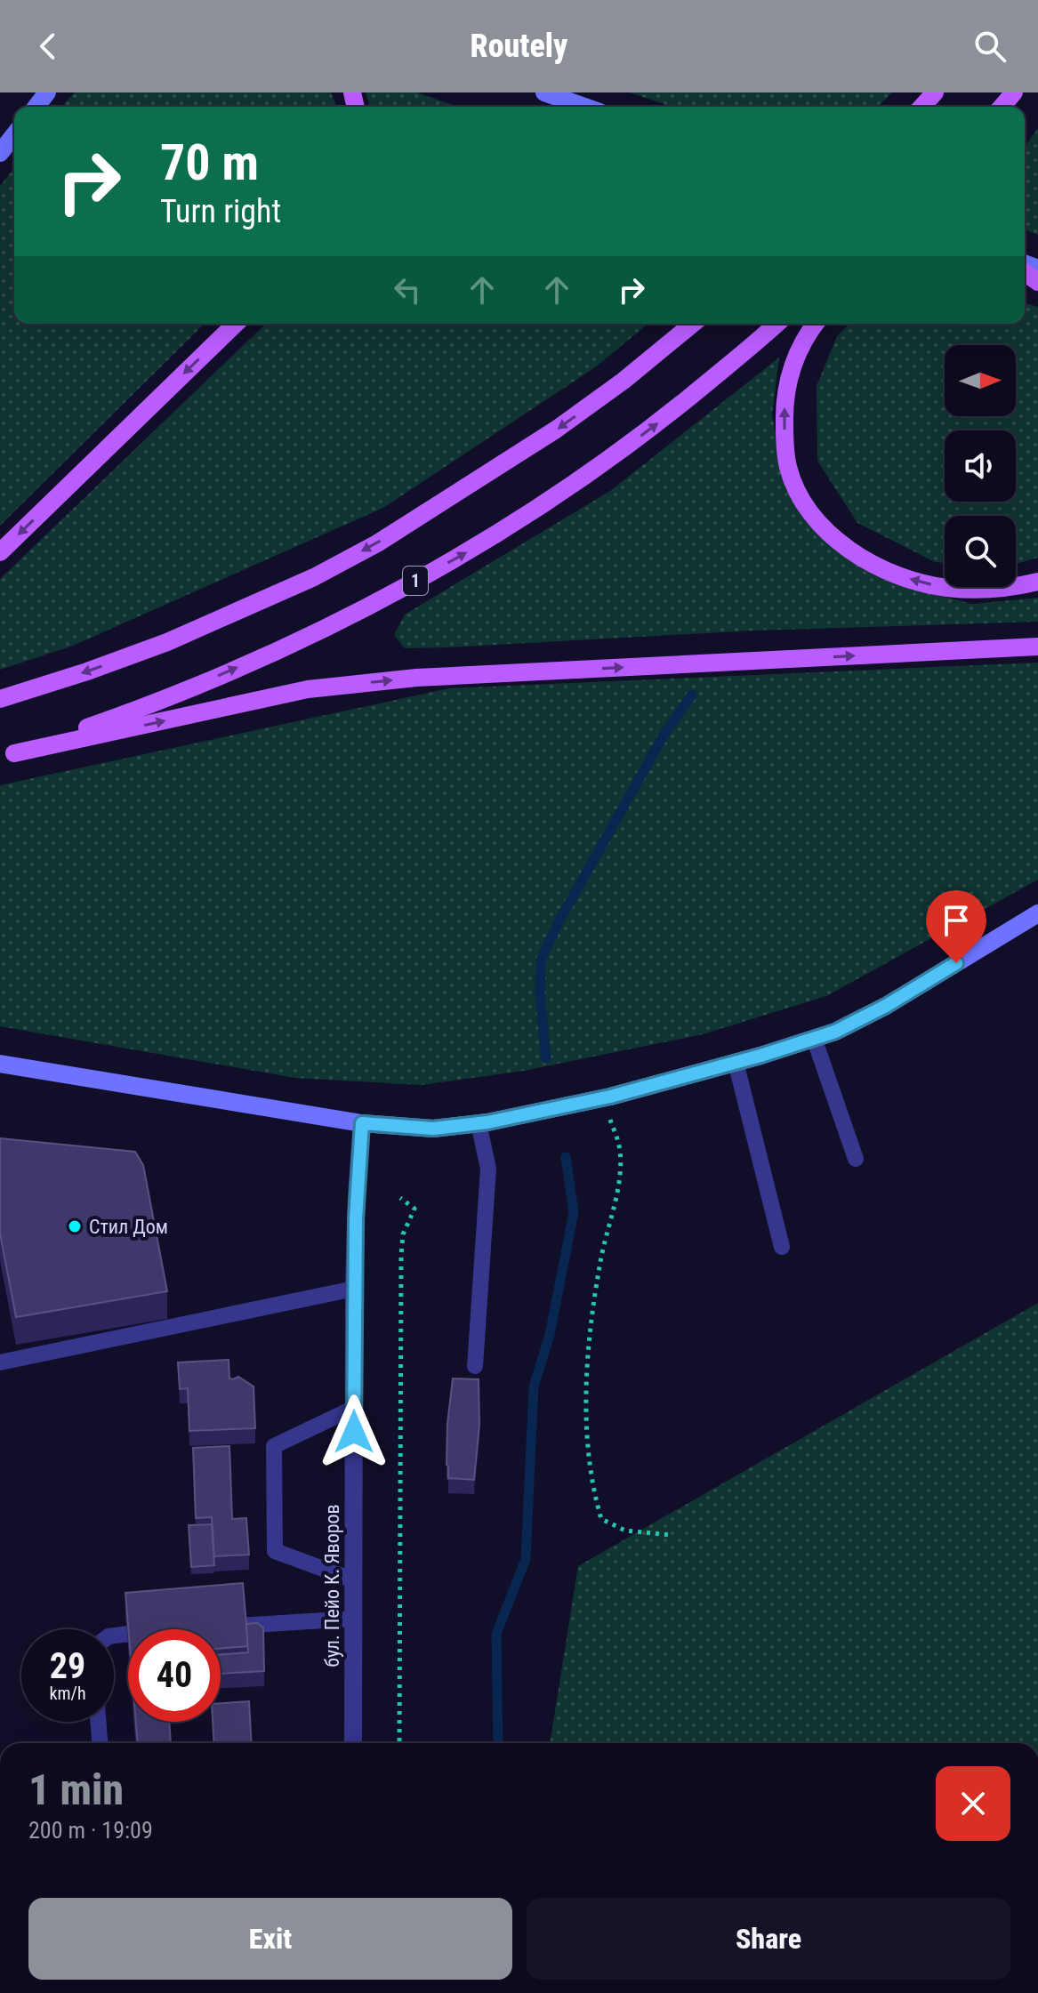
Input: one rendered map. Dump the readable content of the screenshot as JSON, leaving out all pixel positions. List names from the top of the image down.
{
  "streets": {
    "main road": ["1"],
    "street": ["бул. Пейо К. Яворов"]
  },
  "places": ["Стил Дом"],
  "north": "right",
  "page": {
    "header": "Routely",
    "turn": ["70 m", "Turn right"],
    "speed": "29 km/h",
    "limit": "40",
    "heading": ["1 min", "200 m · 19:09"],
    "buttons": ["Exit", "Share"]
  }
}
